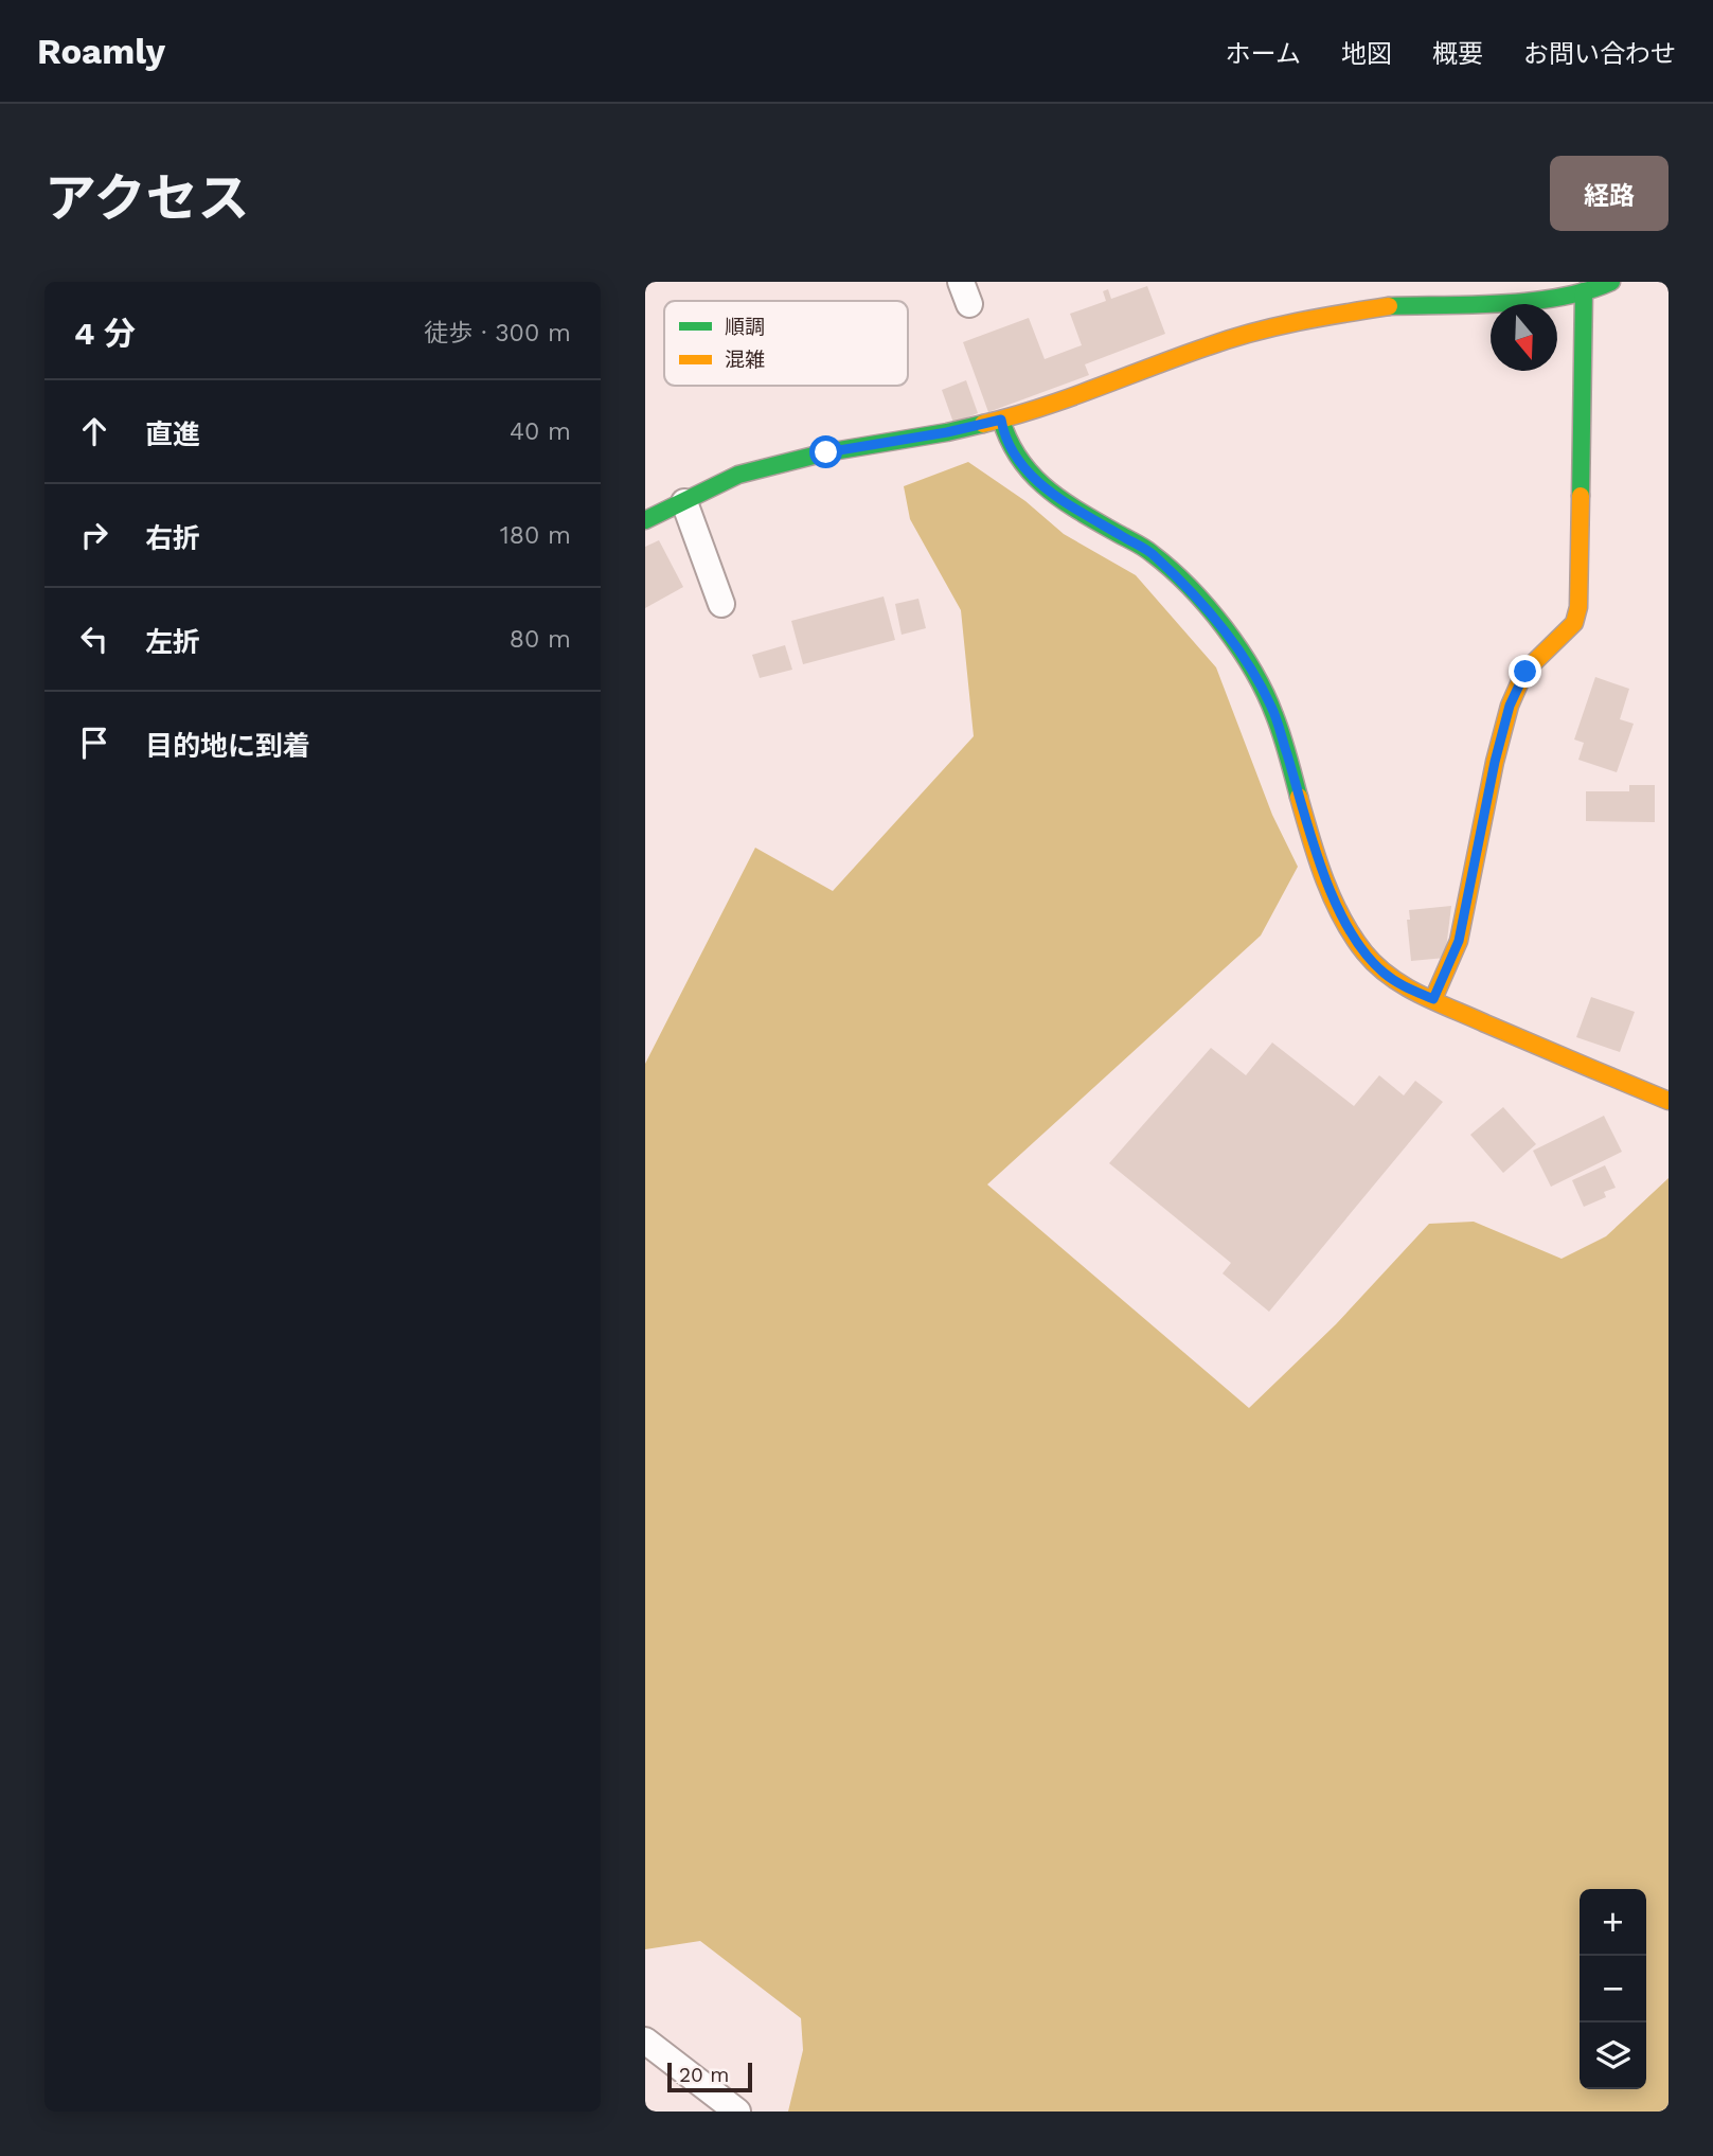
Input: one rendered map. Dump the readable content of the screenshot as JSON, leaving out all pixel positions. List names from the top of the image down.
{
  "legend": ["順調", "混雑"],
  "scale_bar": "20 m",
  "north": "bottom",
  "page": {
    "header": "Roamly",
    "nav": [
      "ホーム",
      "地図",
      "概要",
      "お問い合わせ"
    ],
    "title": "アクセス",
    "buttons": "経路",
    "heading": ["4 分", "徒歩 · 300 m"],
    "list": [
      ["直進", "40 m"],
      ["右折", "180 m"],
      ["左折", "80 m"],
      "目的地に到着"
    ],
    "map_buttons": ["+", "−"],
    "scale": "20 m"
  }
}
